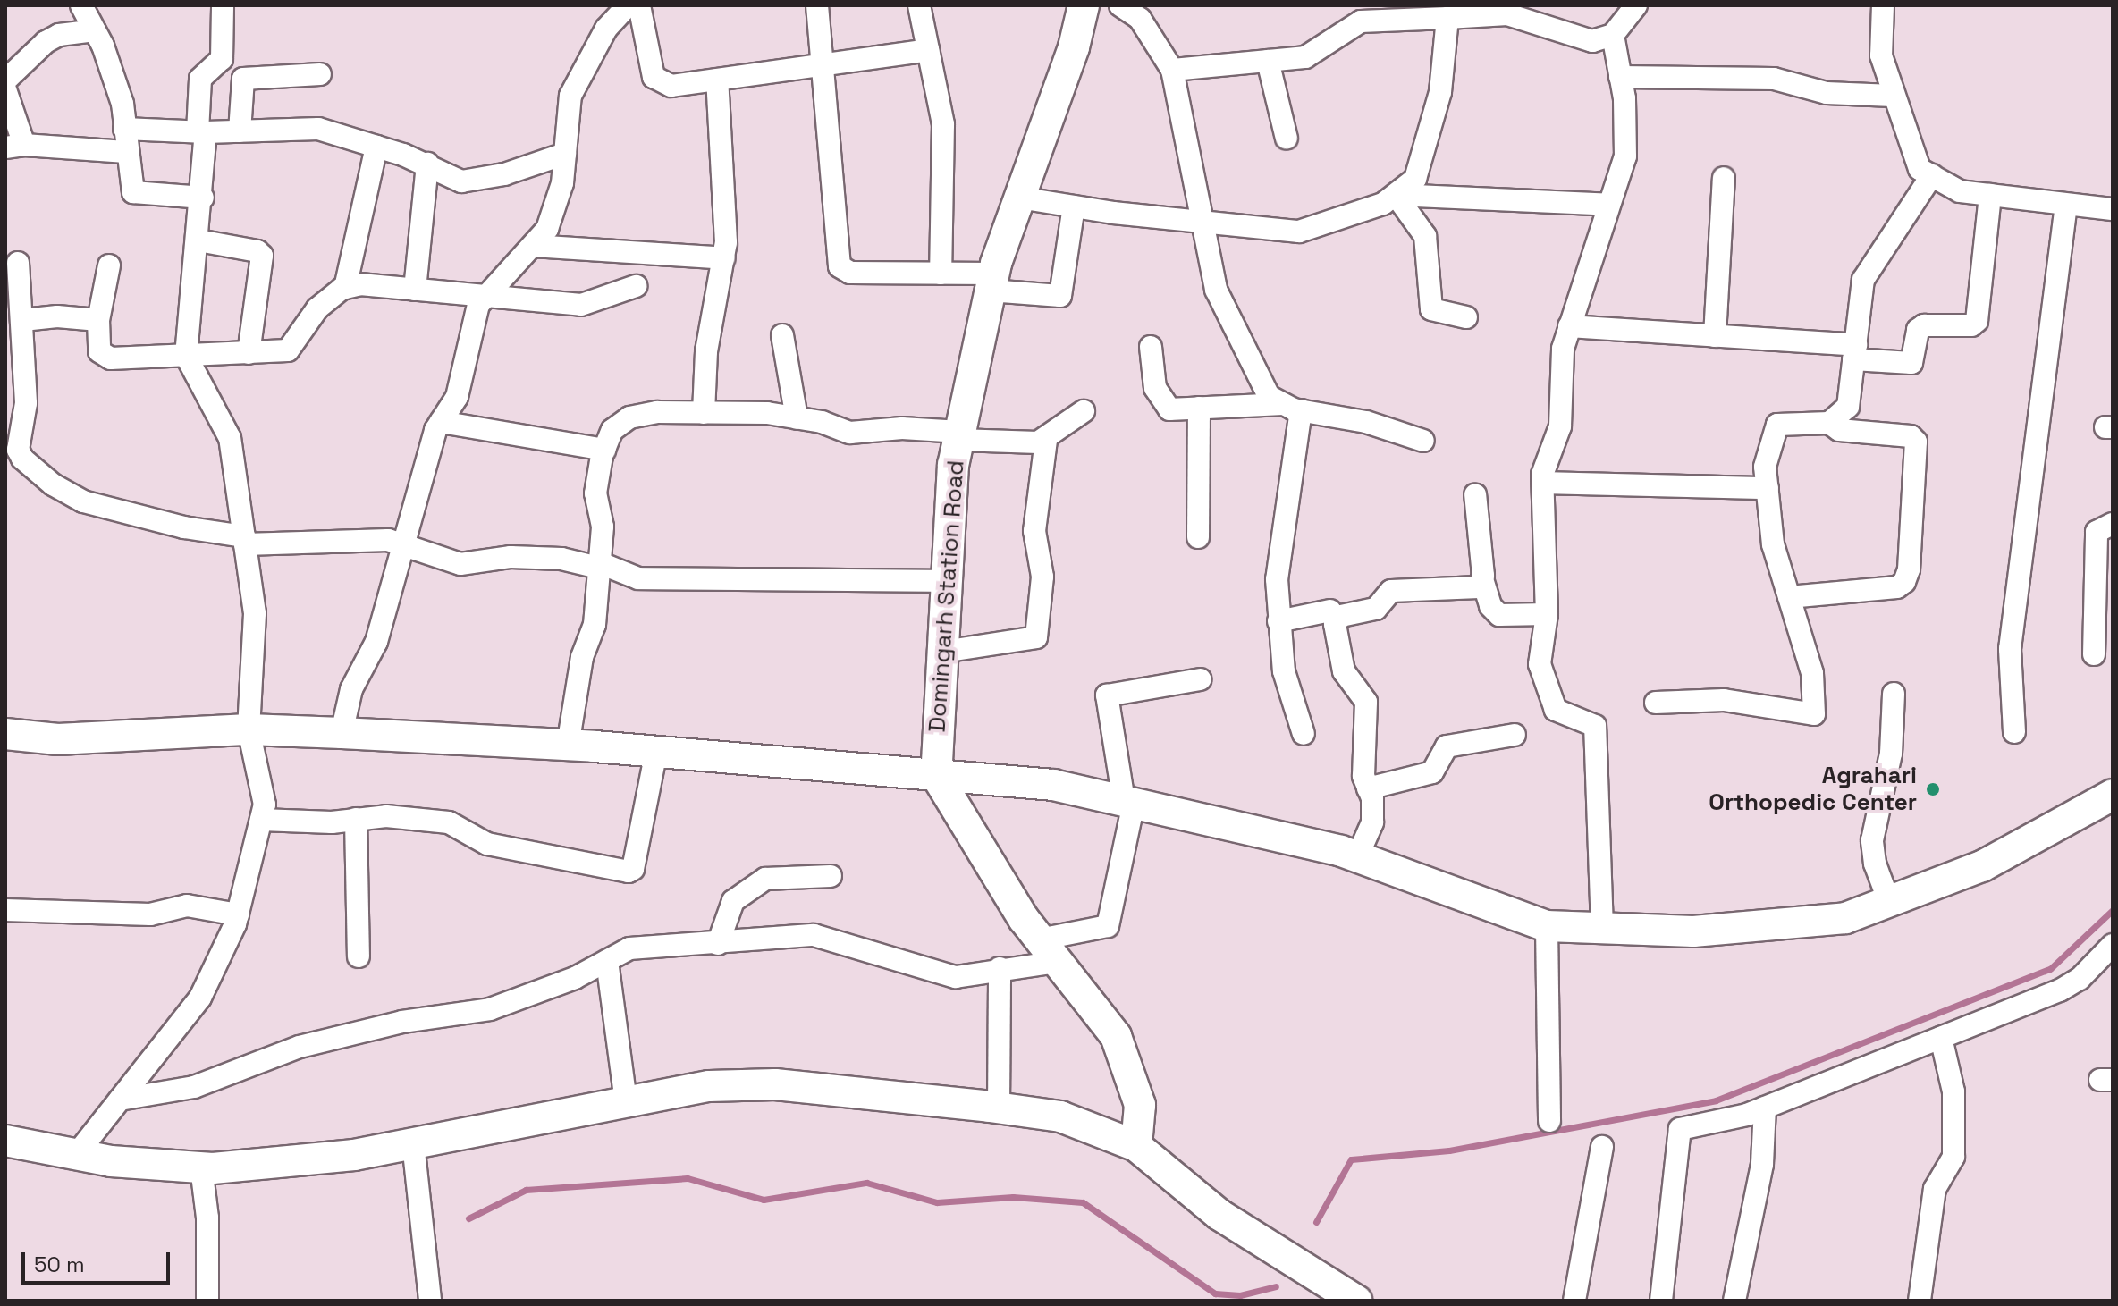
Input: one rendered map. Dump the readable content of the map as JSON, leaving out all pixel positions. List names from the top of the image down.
{
  "streets": {
    "street": ["Domingarh Station Road"]
  },
  "places": ["Agrahari Orthopedic Center"],
  "scale_bar": "50 m"
}
